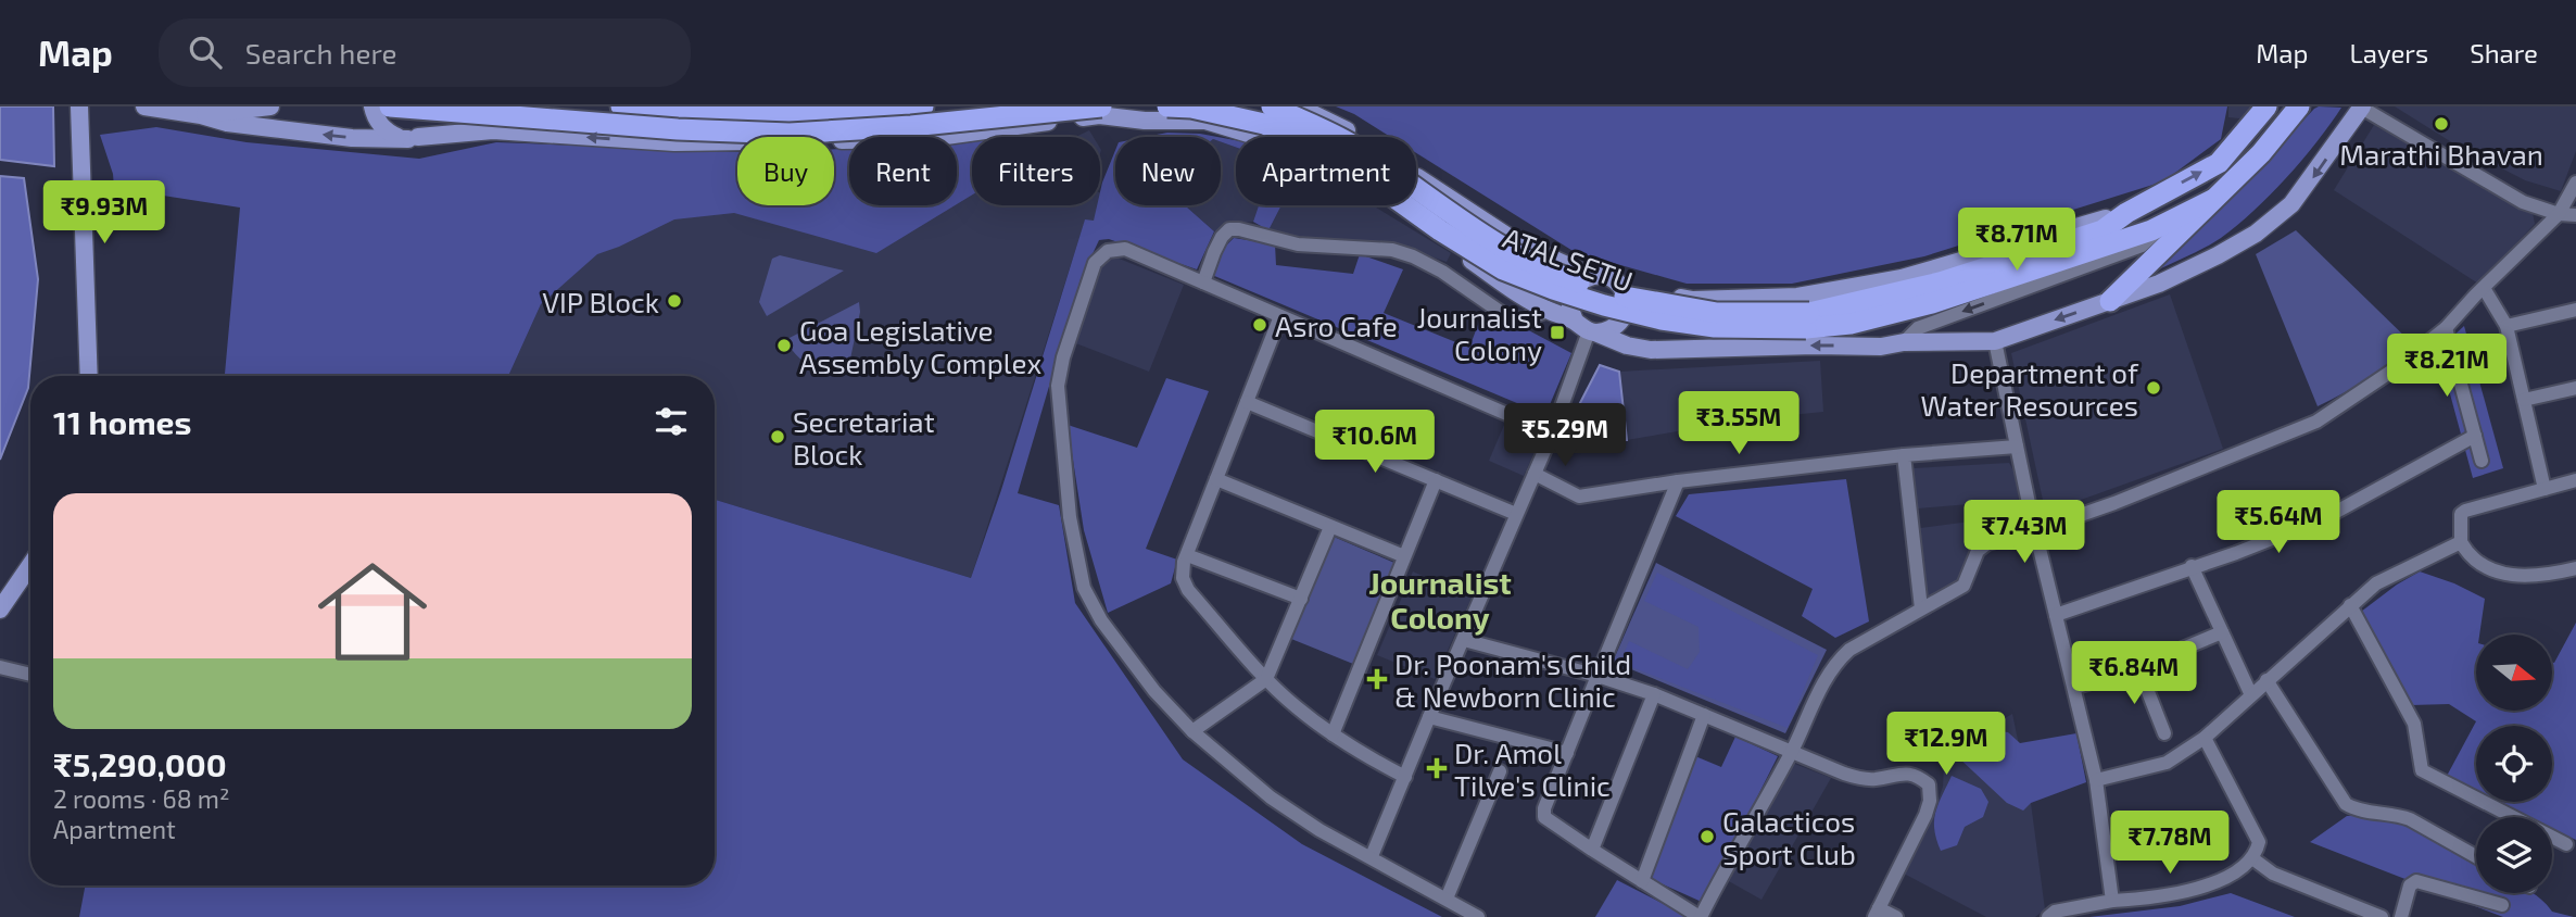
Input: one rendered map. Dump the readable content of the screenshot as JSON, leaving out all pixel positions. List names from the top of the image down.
{
  "streets": {
    "highway": ["ATAL SETU"]
  },
  "districts": ["Journalist Colony"],
  "places": {
    "other": [
      "Marathi Bhavan",
      "VIP Block",
      "Asro Cafe",
      "Goa Legislative Assembly Complex",
      "Department of Water Resources",
      "Secretariat Block",
      "Galacticos Sport Club"
    ],
    "transit": ["Journalist Colony"],
    "health": ["Dr. Poonam's Child & Newborn Clinic", "Dr. Amol Tilve's Clinic"]
  },
  "north": "right",
  "page": {
    "header": "Map",
    "search": "Search here",
    "nav": ["Map", "Layers", "Share"],
    "chip": [
      "Buy",
      "Rent",
      "Filters",
      "New",
      "Apartment"
    ],
    "price": [
      "₹9.93M",
      "₹8.71M",
      "₹8.21M",
      "₹3.55M",
      "₹5.29M",
      "₹10.6M",
      "₹5.64M",
      "₹7.43M",
      "₹6.84M",
      "₹12.9M",
      "₹7.78M"
    ],
    "heading": "11 homes",
    "list": [
      {
        "name": "₹5,290,000",
        "note": "2 rooms · 68 m² · Apartment"
      }
    ]
  }
}
